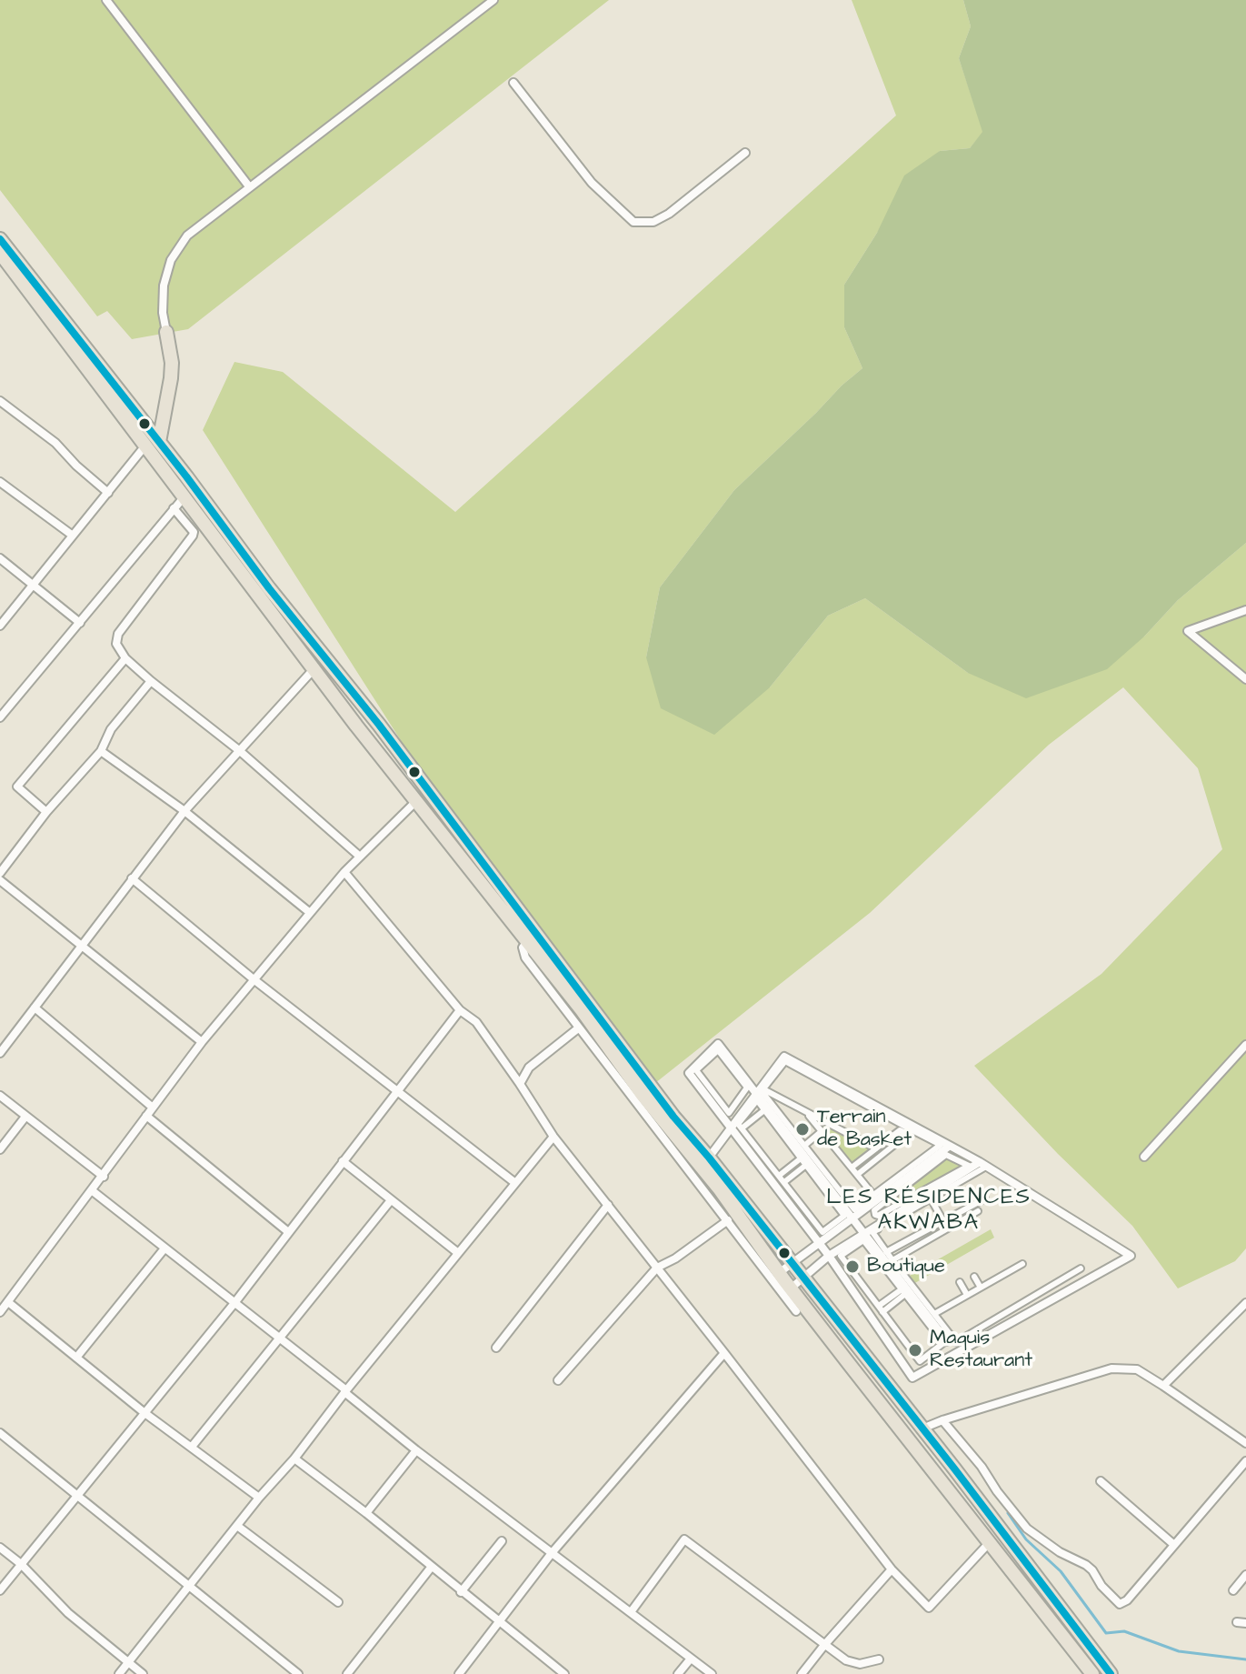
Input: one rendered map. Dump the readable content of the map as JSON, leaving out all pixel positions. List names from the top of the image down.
{
  "districts": ["LES RÉSIDENCES AKWABA"],
  "places": ["Terrain de Basket", "Boutique", "Maquis Restaurant"]
}
